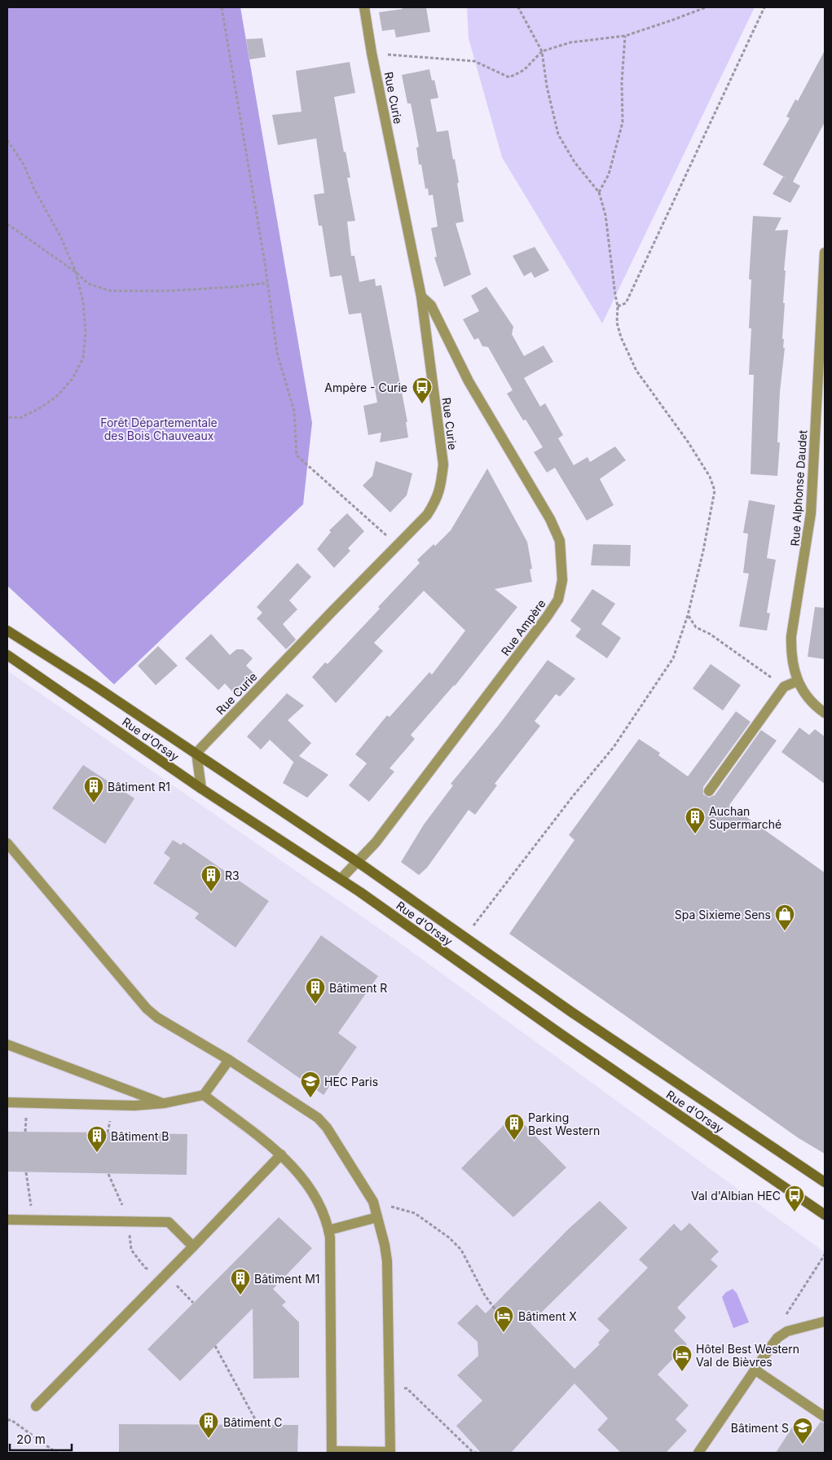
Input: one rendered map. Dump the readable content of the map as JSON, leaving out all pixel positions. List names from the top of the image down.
{
  "streets": {
    "main road": ["Rue d'Orsay"],
    "street": ["Rue Curie", "Rue Alphonse Daudet", "Rue Ampère"]
  },
  "crossings": [
    ["Rue Curie", "Rue Ampère"],
    ["Rue Curie", "Rue d'Orsay"],
    ["Rue Ampère", "Rue d'Orsay"]
  ],
  "parks": ["Forêt Départementale des Bois Chauveaux"],
  "places": {
    "bus stop": ["Ampère - Curie", "Val d'Albian HEC"],
    "building": [
      "Bâtiment R1",
      "Auchan Supermarché",
      "R3",
      "Bâtiment R",
      "Parking Best Western",
      "Bâtiment B",
      "Bâtiment M1",
      "Bâtiment C"
    ],
    "shop": ["Spa Sixieme Sens"],
    "school or university": ["HEC Paris", "Bâtiment S"],
    "hotel": ["Bâtiment X", "Hôtel Best Western Val de Bièvres"]
  },
  "scale_bar": "20 m"
}
